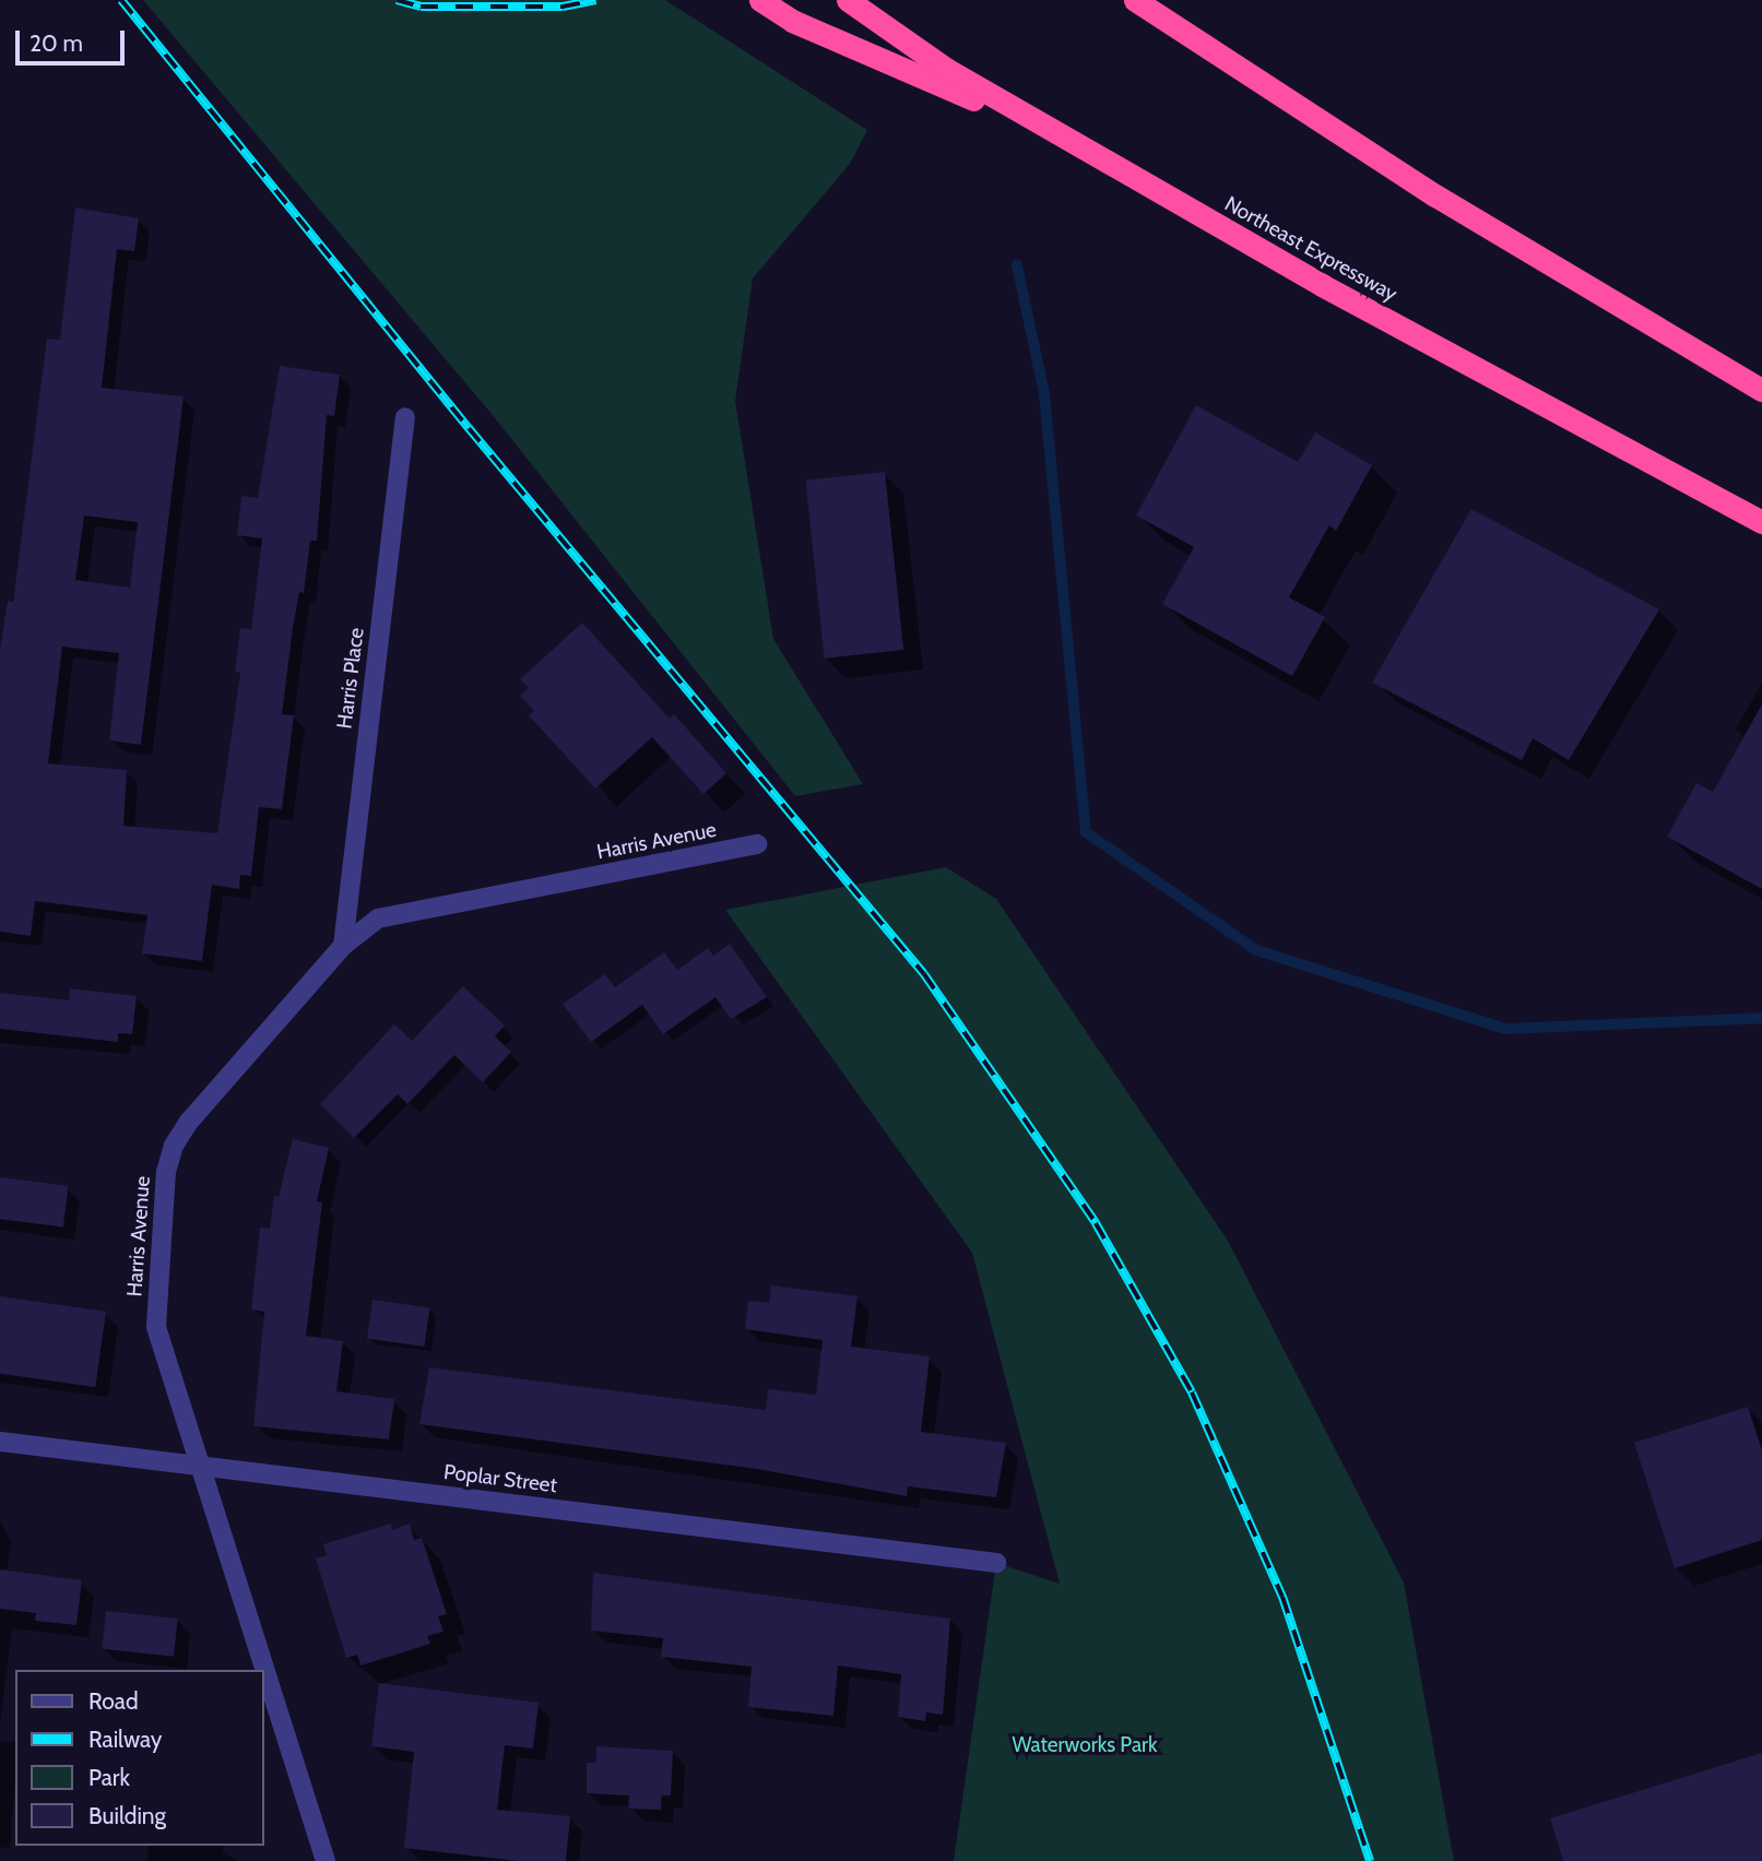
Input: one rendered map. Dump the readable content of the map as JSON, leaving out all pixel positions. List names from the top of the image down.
{
  "streets": {
    "highway": ["Northeast Expressway"],
    "street": ["Harris Place", "Harris Avenue", "Poplar Street"]
  },
  "crossings": [
    ["Harris Place", "Harris Avenue"],
    ["Harris Avenue", "Poplar Street"]
  ],
  "parks": ["Waterworks Park"],
  "legend": [
    "Road",
    "Railway",
    "Park",
    "Building"
  ],
  "scale_bar": "20 m"
}
